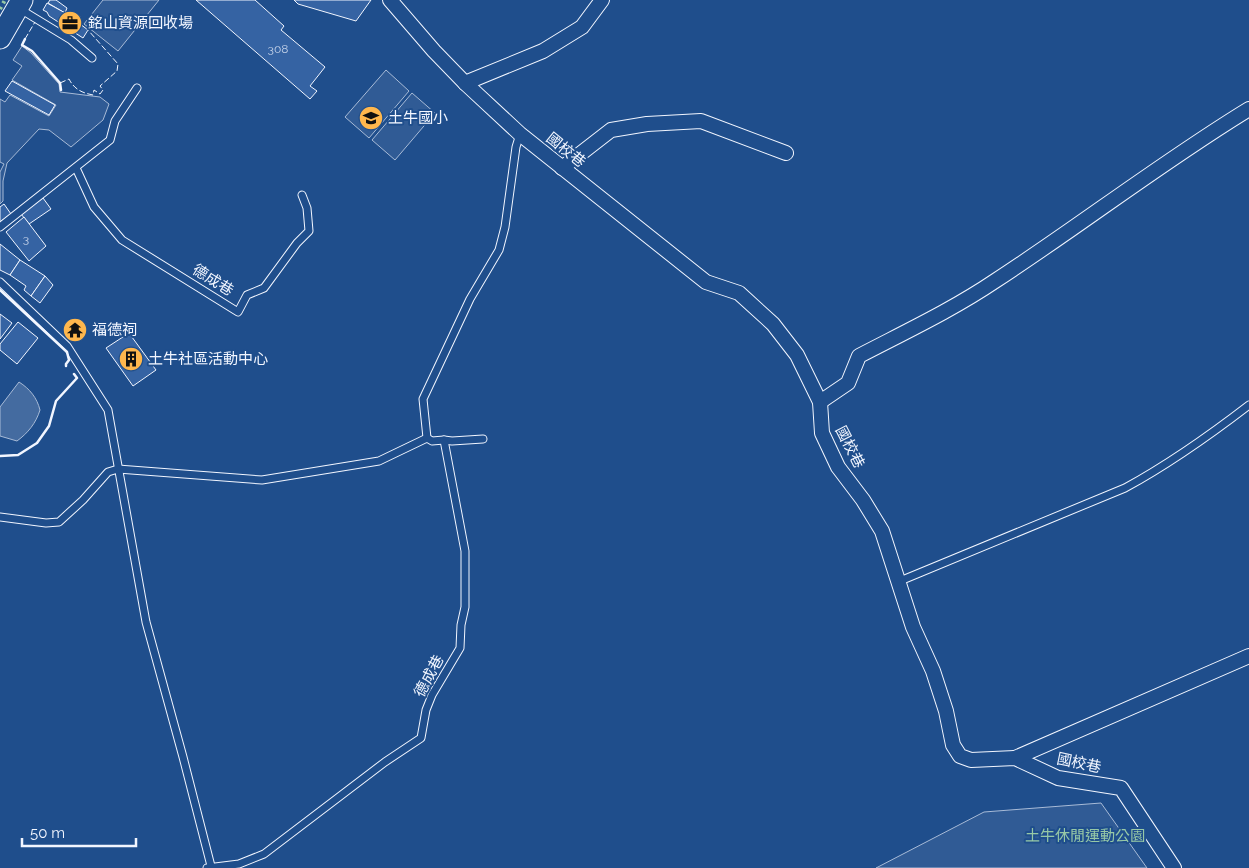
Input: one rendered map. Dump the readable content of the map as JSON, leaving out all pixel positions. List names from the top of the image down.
{
  "streets": {
    "street": ["國校巷"],
    "lane": ["德成巷"]
  },
  "parks": ["土牛休閒運動公園"],
  "places": {
    "office": ["銘山資源回收場"],
    "school or university": ["土牛國小"],
    "temple": ["福德祠"],
    "building": ["土牛社區活動中心"]
  },
  "house_numbers": ["308", "3"],
  "scale_bar": "50 m"
}
